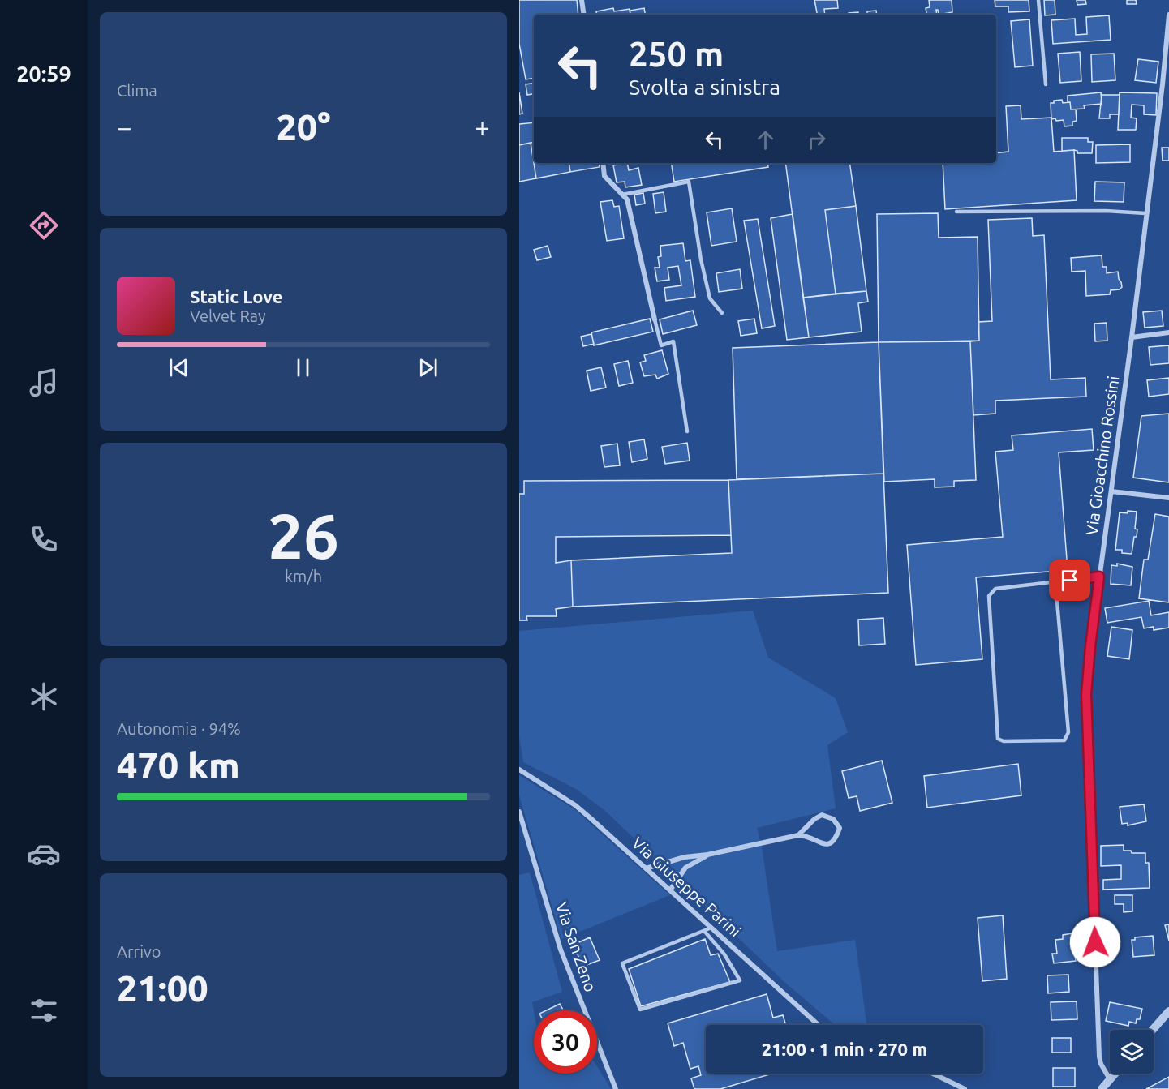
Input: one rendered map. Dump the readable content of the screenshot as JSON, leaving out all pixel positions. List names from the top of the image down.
{
  "streets": {
    "street": ["Via Gioacchino Rossini", "Via Giuseppe Parini", "Via San Zeno"]
  },
  "page": {
    "tabs": "20:59",
    "tile": [
      "Clima",
      ["26", "km/h"],
      ["Autonomia · 94%", "470 km"],
      ["Arrivo", "21:00"]
    ],
    "turn": ["250 m", "Svolta a sinistra"],
    "heat": ["−", "20°", "+"],
    "song": ["Static Love", "Velvet Ray"],
    "limit": "30",
    "trip": "21:00 · 1 min · 270 m"
  }
}
